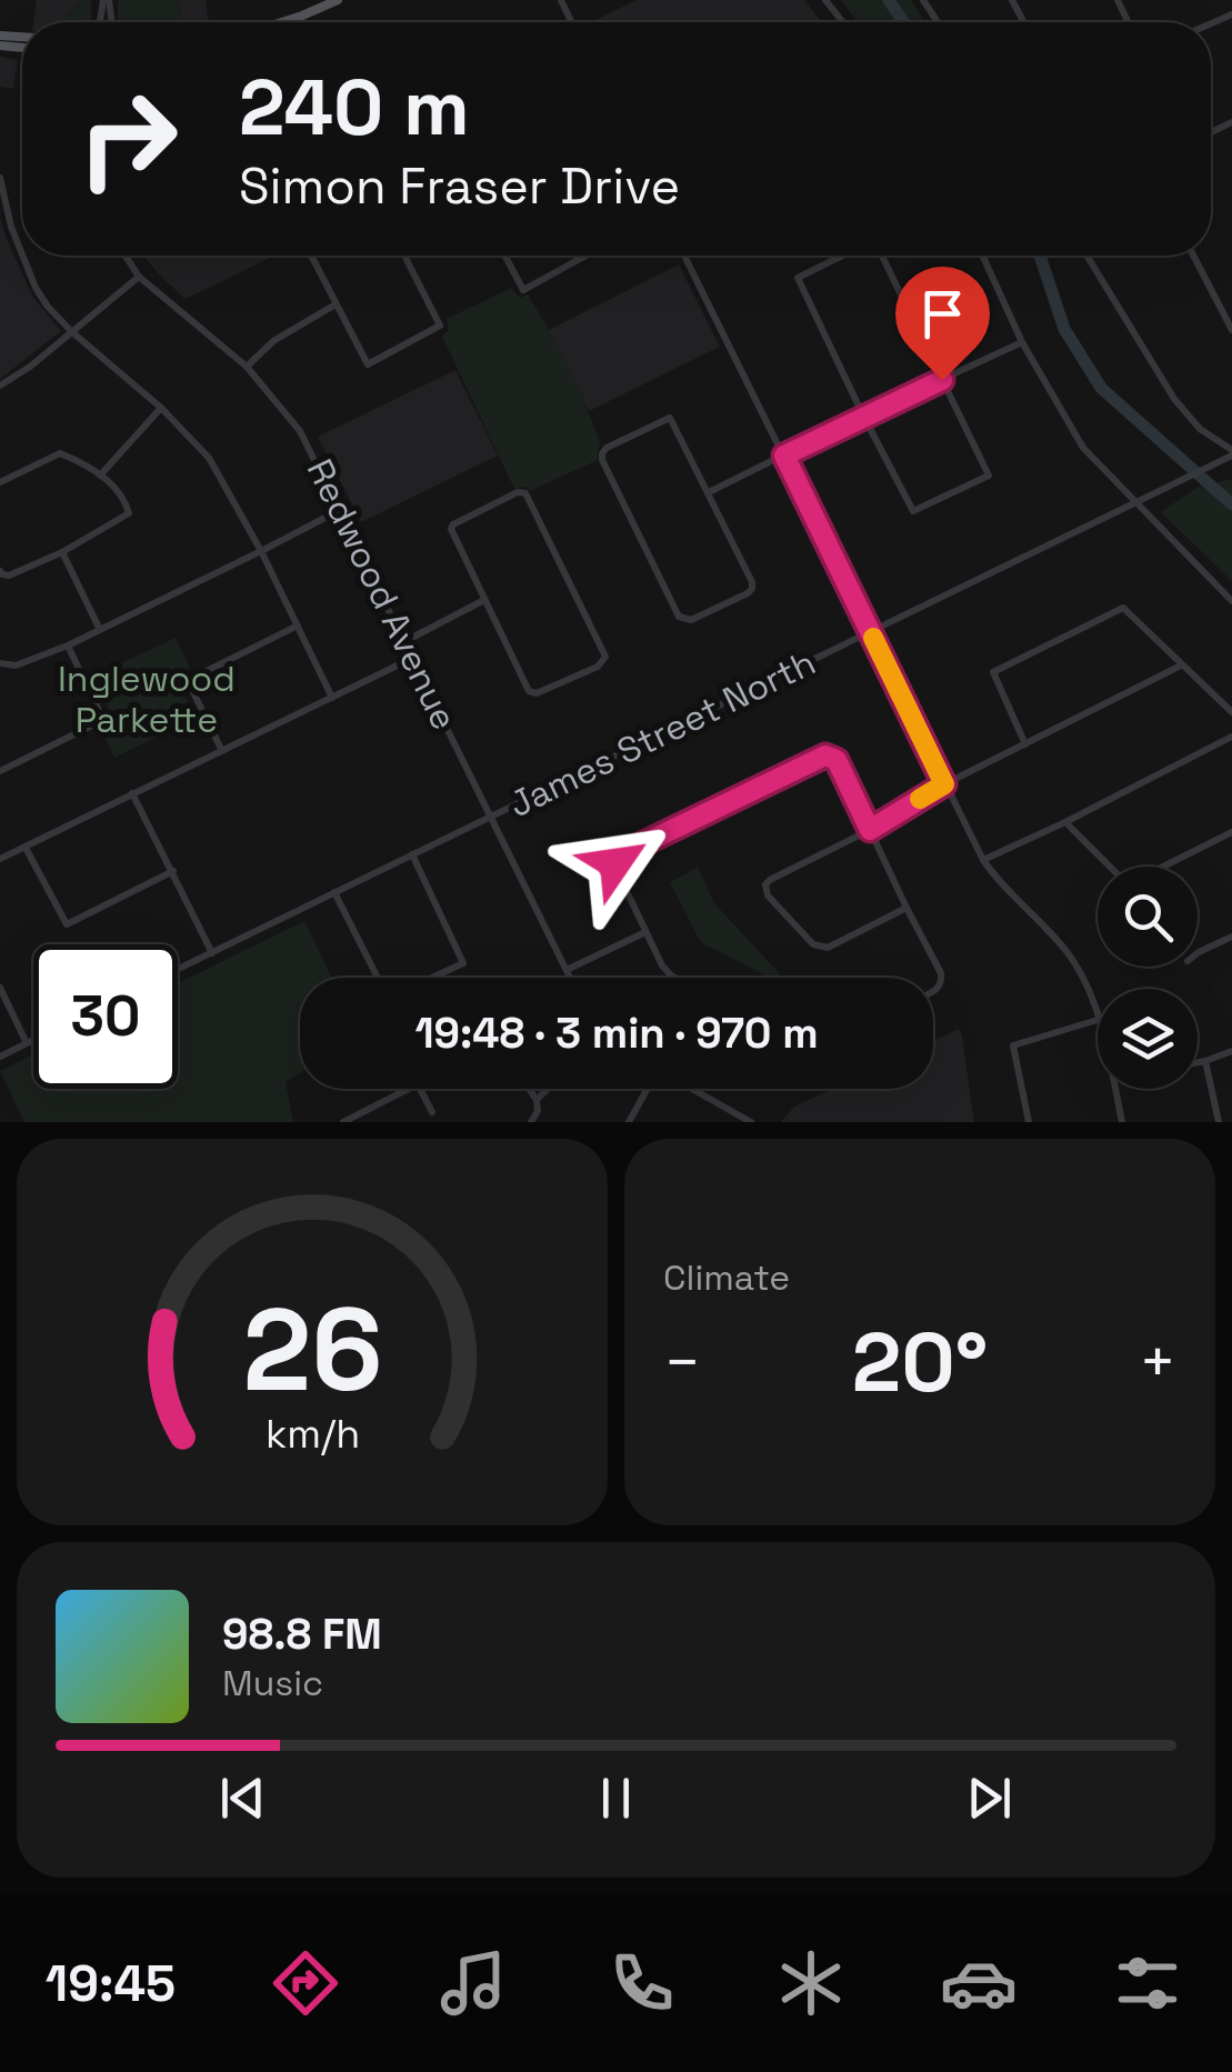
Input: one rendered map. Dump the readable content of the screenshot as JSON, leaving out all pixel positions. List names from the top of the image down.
{
  "streets": {
    "street": ["Redwood Avenue", "James Street North"]
  },
  "crossings": [
    ["Redwood Avenue", "James Street North"]
  ],
  "parks": ["Inglewood Parkette"],
  "page": {
    "turn": ["240 m", "Simon Fraser Drive"],
    "limit": "30",
    "trip": "19:48 · 3 min · 970 m",
    "tile": "Climate",
    "heat": ["−", "20°", "+"],
    "song": ["98.8 FM", "Music"],
    "tabs": "19:45",
    "gauge": ["26", "km/h"]
  }
}
